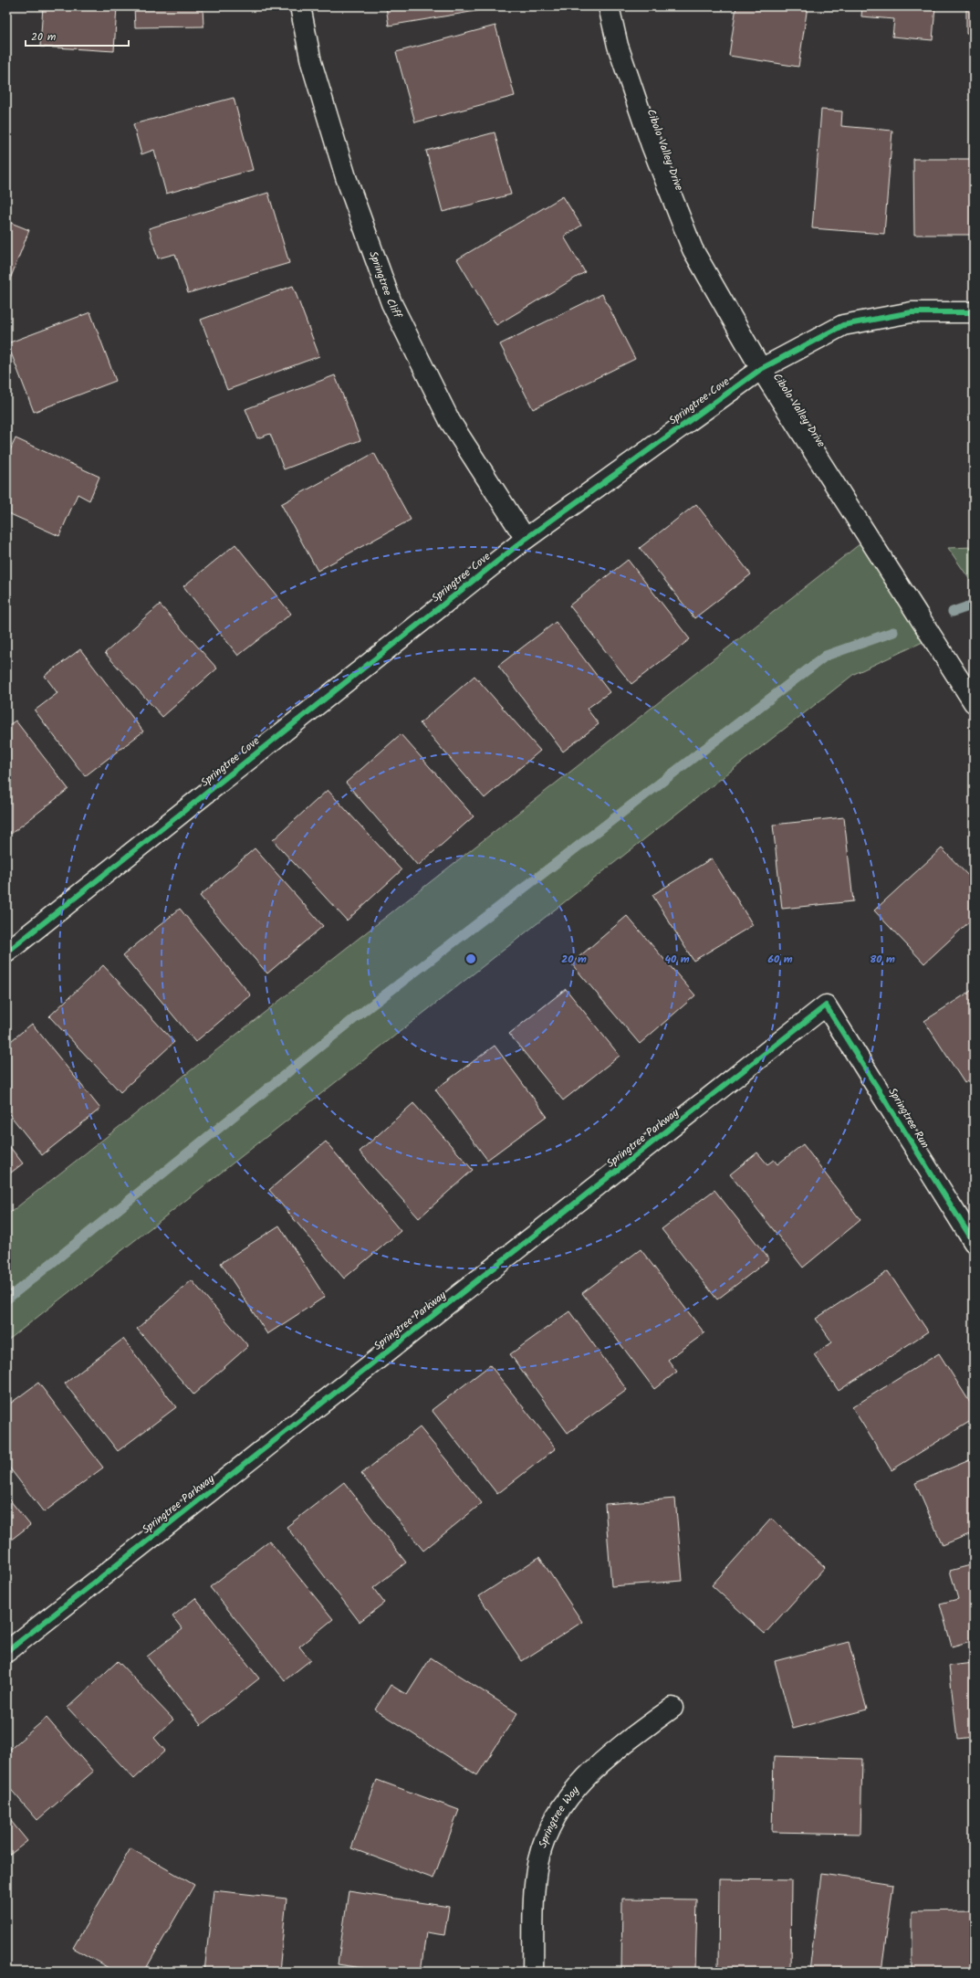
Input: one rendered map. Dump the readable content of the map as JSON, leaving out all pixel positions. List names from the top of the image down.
{
  "streets": {
    "street": [
      "Cibolo Valley Drive",
      "Springtree Cliff",
      "Springtree Cove",
      "Springtree Run",
      "Springtree Parkway",
      "Springtree Way"
    ]
  },
  "crossings": [
    ["Cibolo Valley Drive", "Springtree Cove"],
    ["Springtree Cliff", "Springtree Cove"],
    ["Springtree Run", "Springtree Parkway"]
  ],
  "scale_bar": "20 m",
  "rings": [
    "20 m",
    "40 m",
    "60 m",
    "80 m"
  ]
}
